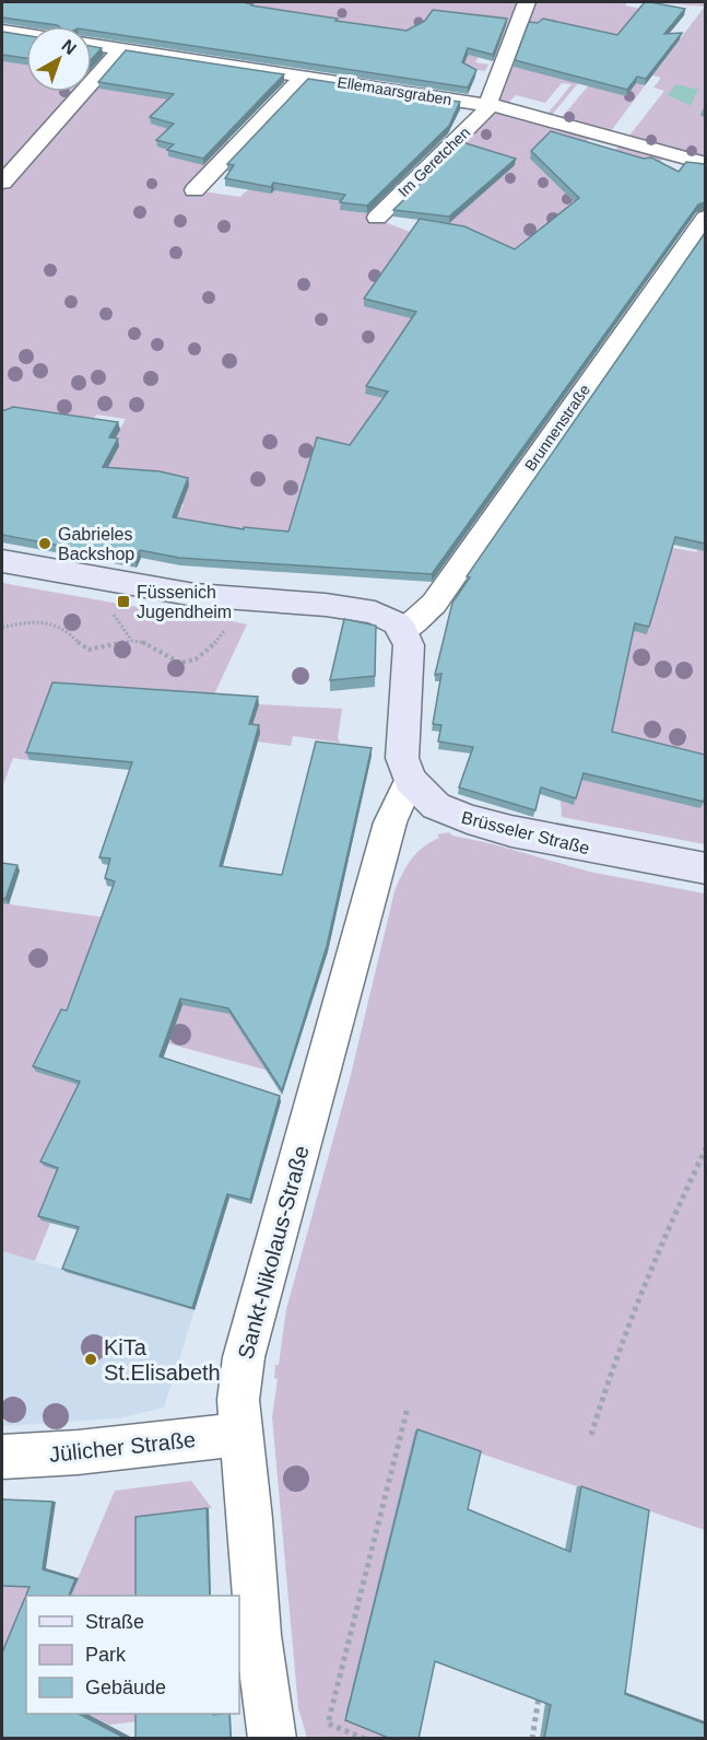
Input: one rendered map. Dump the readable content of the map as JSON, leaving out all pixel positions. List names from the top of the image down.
{
  "streets": {
    "street": [
      "Ellemaarsgraben",
      "Im Geretchen",
      "Brunnenstraße",
      "Brüsseler Straße",
      "Sankt-Nikolaus-Straße",
      "Jülicher Straße"
    ]
  },
  "crossings": [
    ["Ellemaarsgraben", "Im Geretchen"],
    ["Brunnenstraße", "Brüsseler Straße"],
    ["Brüsseler Straße", "Sankt-Nikolaus-Straße"],
    ["Sankt-Nikolaus-Straße", "Jülicher Straße"]
  ],
  "places": {
    "other": ["Gabrieles Backshop", "KiTa St.Elisabeth"],
    "transit": ["Füssenich Jugendheim"]
  },
  "legend": ["Straße", "Park", "Gebäude"],
  "north": "top right"
}
